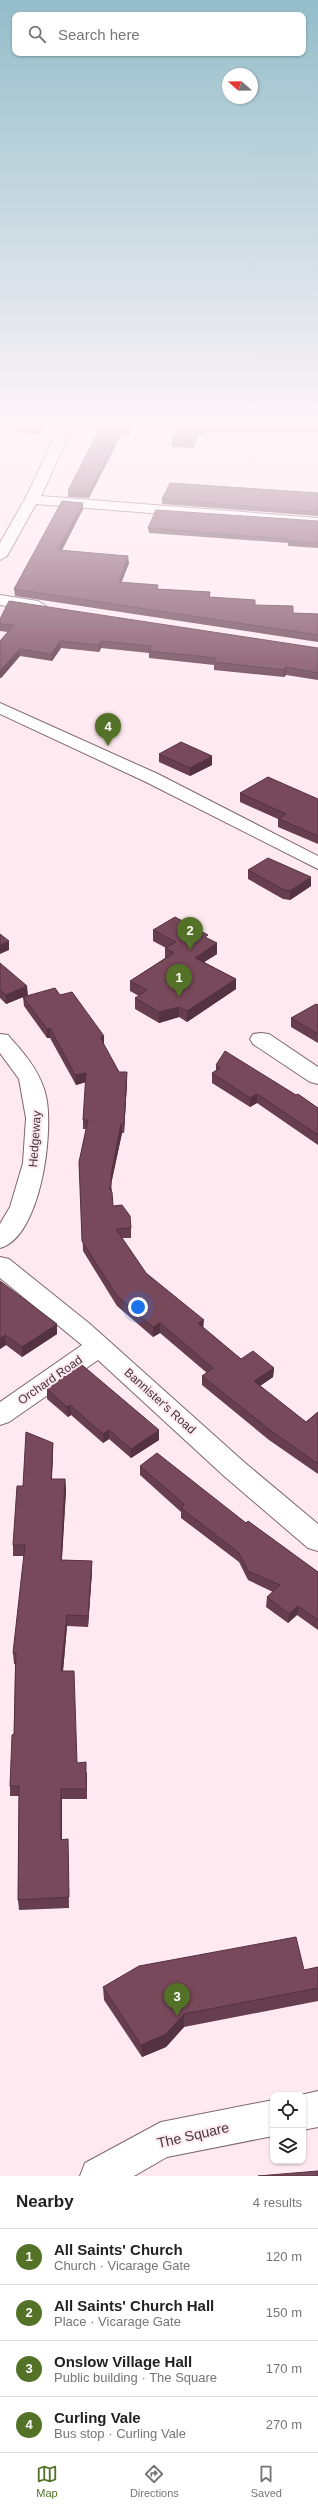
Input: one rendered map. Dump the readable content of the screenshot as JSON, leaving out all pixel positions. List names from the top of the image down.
{
  "streets": {
    "street": [
      "Hedgeway",
      "Orchard Road",
      "Bannister's Road",
      "The Square"
    ]
  },
  "crossings": [
    ["Orchard Road", "Bannister's Road"]
  ],
  "north": "left",
  "page": {
    "search": "Search here",
    "pins": [
      "4",
      "2",
      "1",
      "3"
    ],
    "heading": ["Nearby", "4 results"],
    "list": [
      {
        "mark": "1",
        "name": "All Saints' Church",
        "note": "Church · Vicarage Gate",
        "value": "120 m"
      },
      {
        "mark": "2",
        "name": "All Saints' Church Hall",
        "note": "Place · Vicarage Gate",
        "value": "150 m"
      },
      {
        "mark": "3",
        "name": "Onslow Village Hall",
        "note": "Public building · The Square",
        "value": "170 m"
      },
      {
        "mark": "4",
        "name": "Curling Vale",
        "note": "Bus stop · Curling Vale",
        "value": "270 m"
      }
    ],
    "nav": ["Map", "Directions", "Saved"]
  }
}
